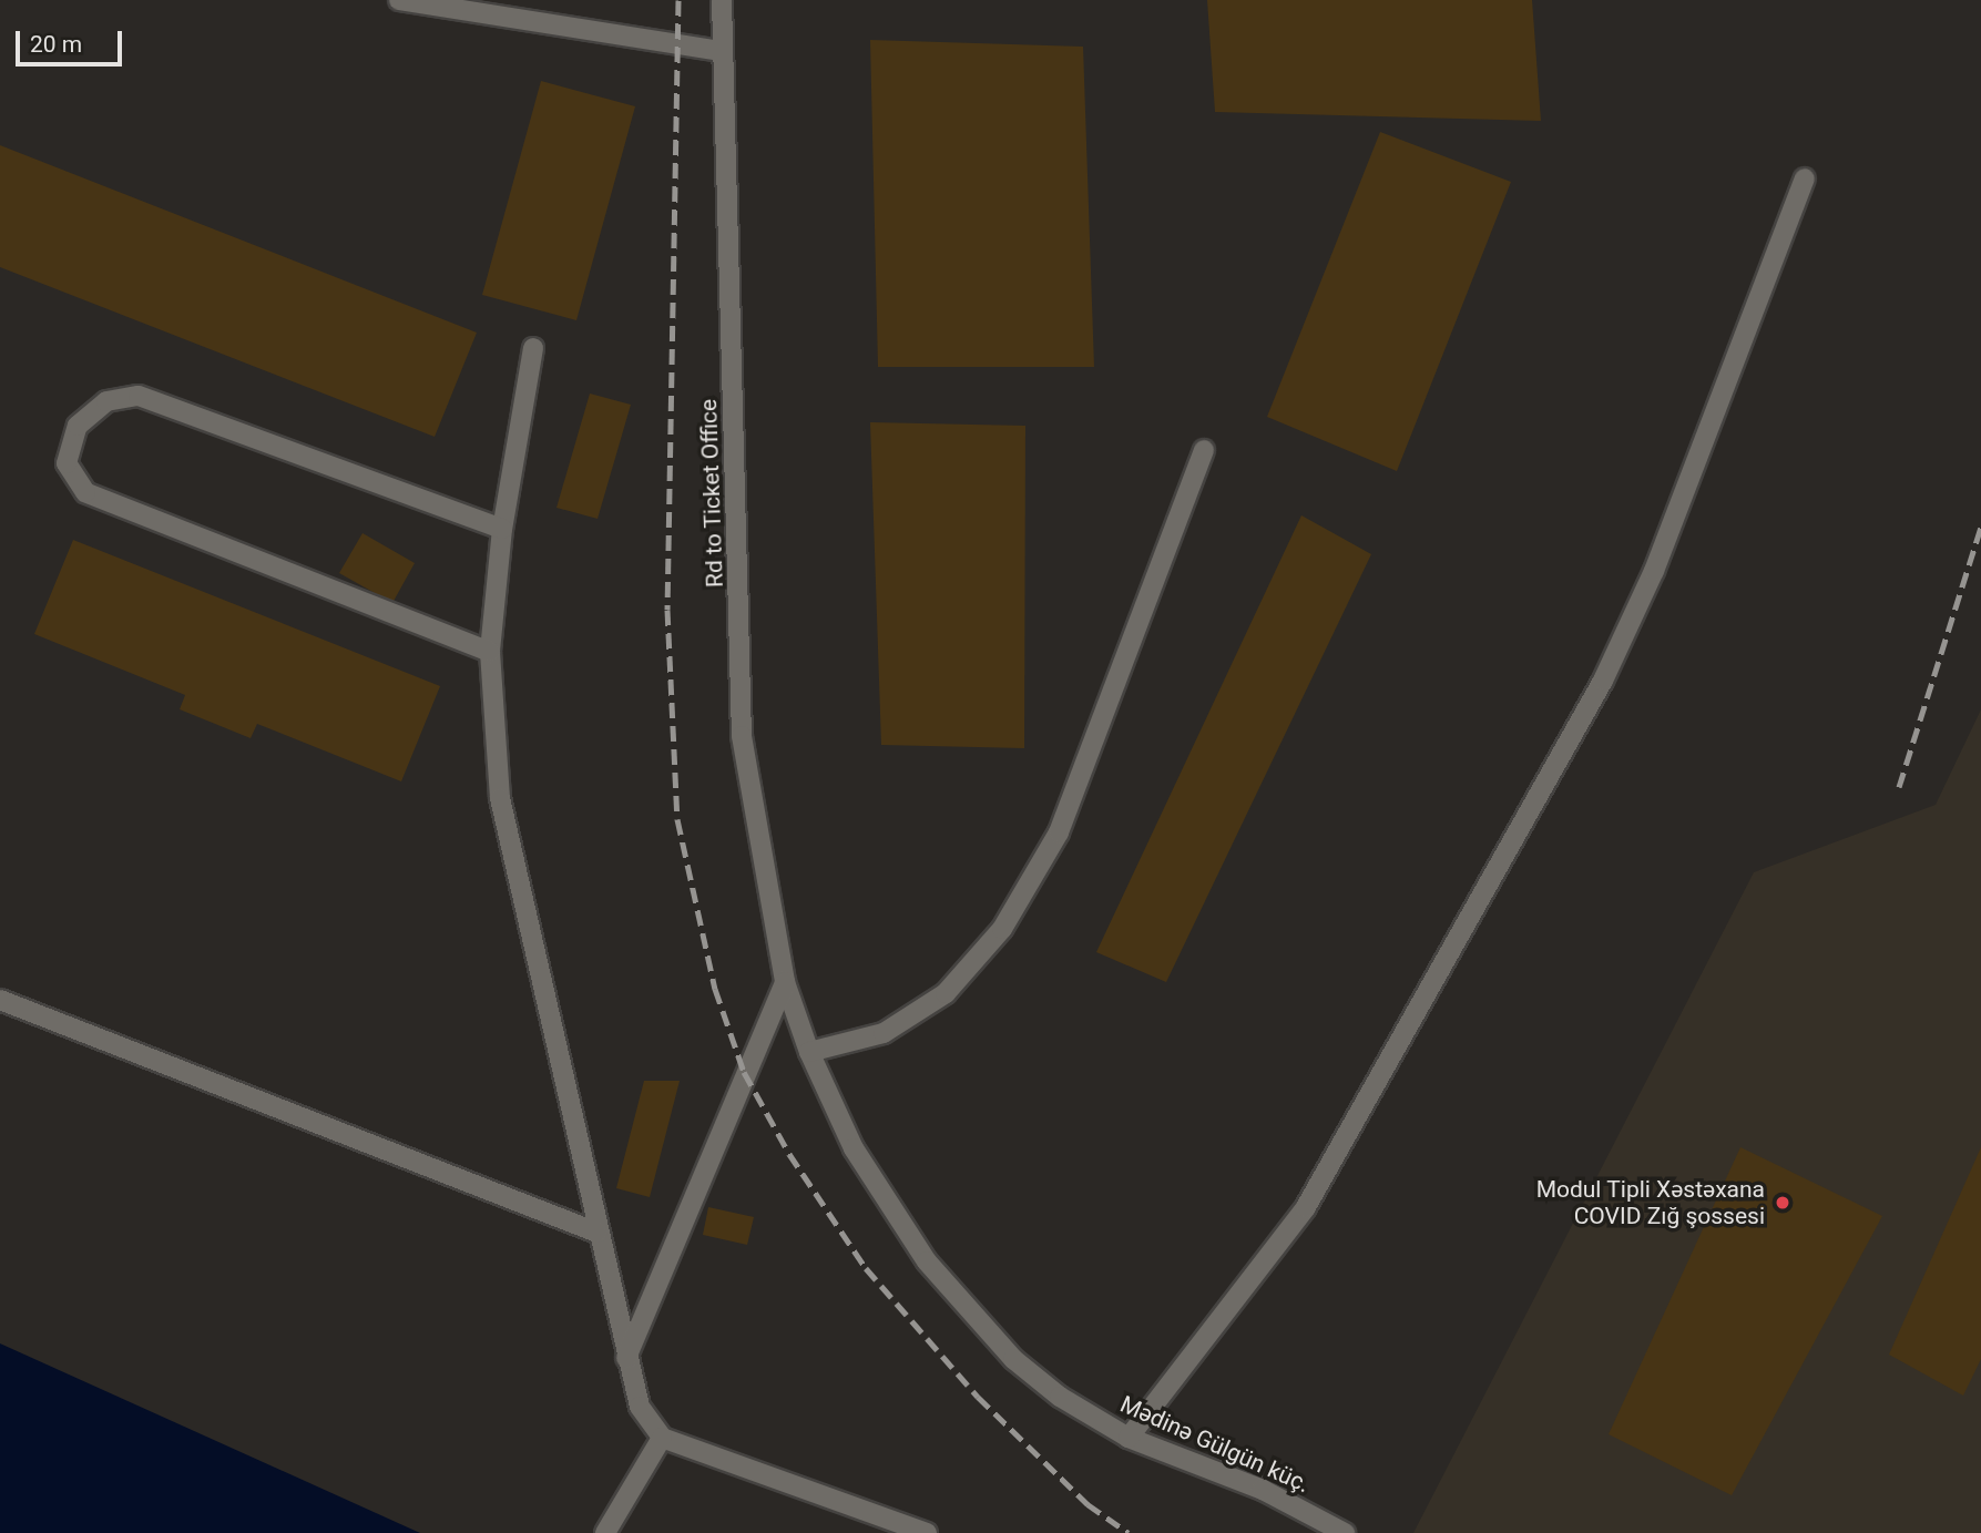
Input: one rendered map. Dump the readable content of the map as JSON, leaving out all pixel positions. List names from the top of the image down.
{
  "streets": {
    "street": ["Rd to Ticket Office", "Mədinə Gülgün küç."]
  },
  "crossings": [
    ["Rd to Ticket Office", "Mədinə Gülgün küç."]
  ],
  "places": ["Modul Tipli Xəstəxana COVID Zığ şossesi"],
  "scale_bar": "20 m"
}
